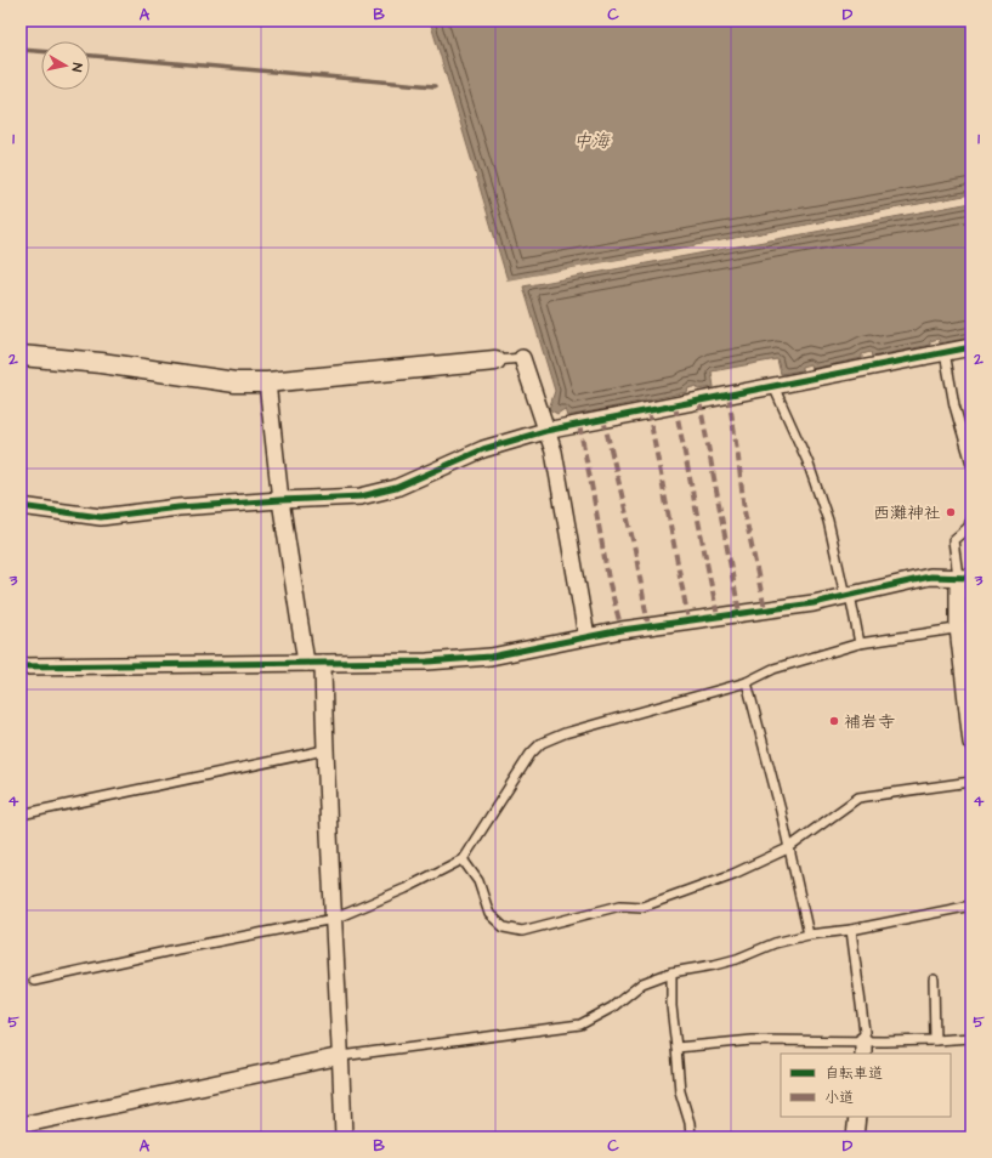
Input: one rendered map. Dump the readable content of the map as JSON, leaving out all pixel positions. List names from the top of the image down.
{
  "water": ["中海"],
  "places": ["西灘神社", "補岩寺"],
  "legend": ["自転車道", "小道"],
  "north": "right",
  "grid": {
    "columns": [
      "A",
      "B",
      "C",
      "D"
    ],
    "rows": [
      "1",
      "2",
      "3",
      "4",
      "5"
    ]
  }
}
